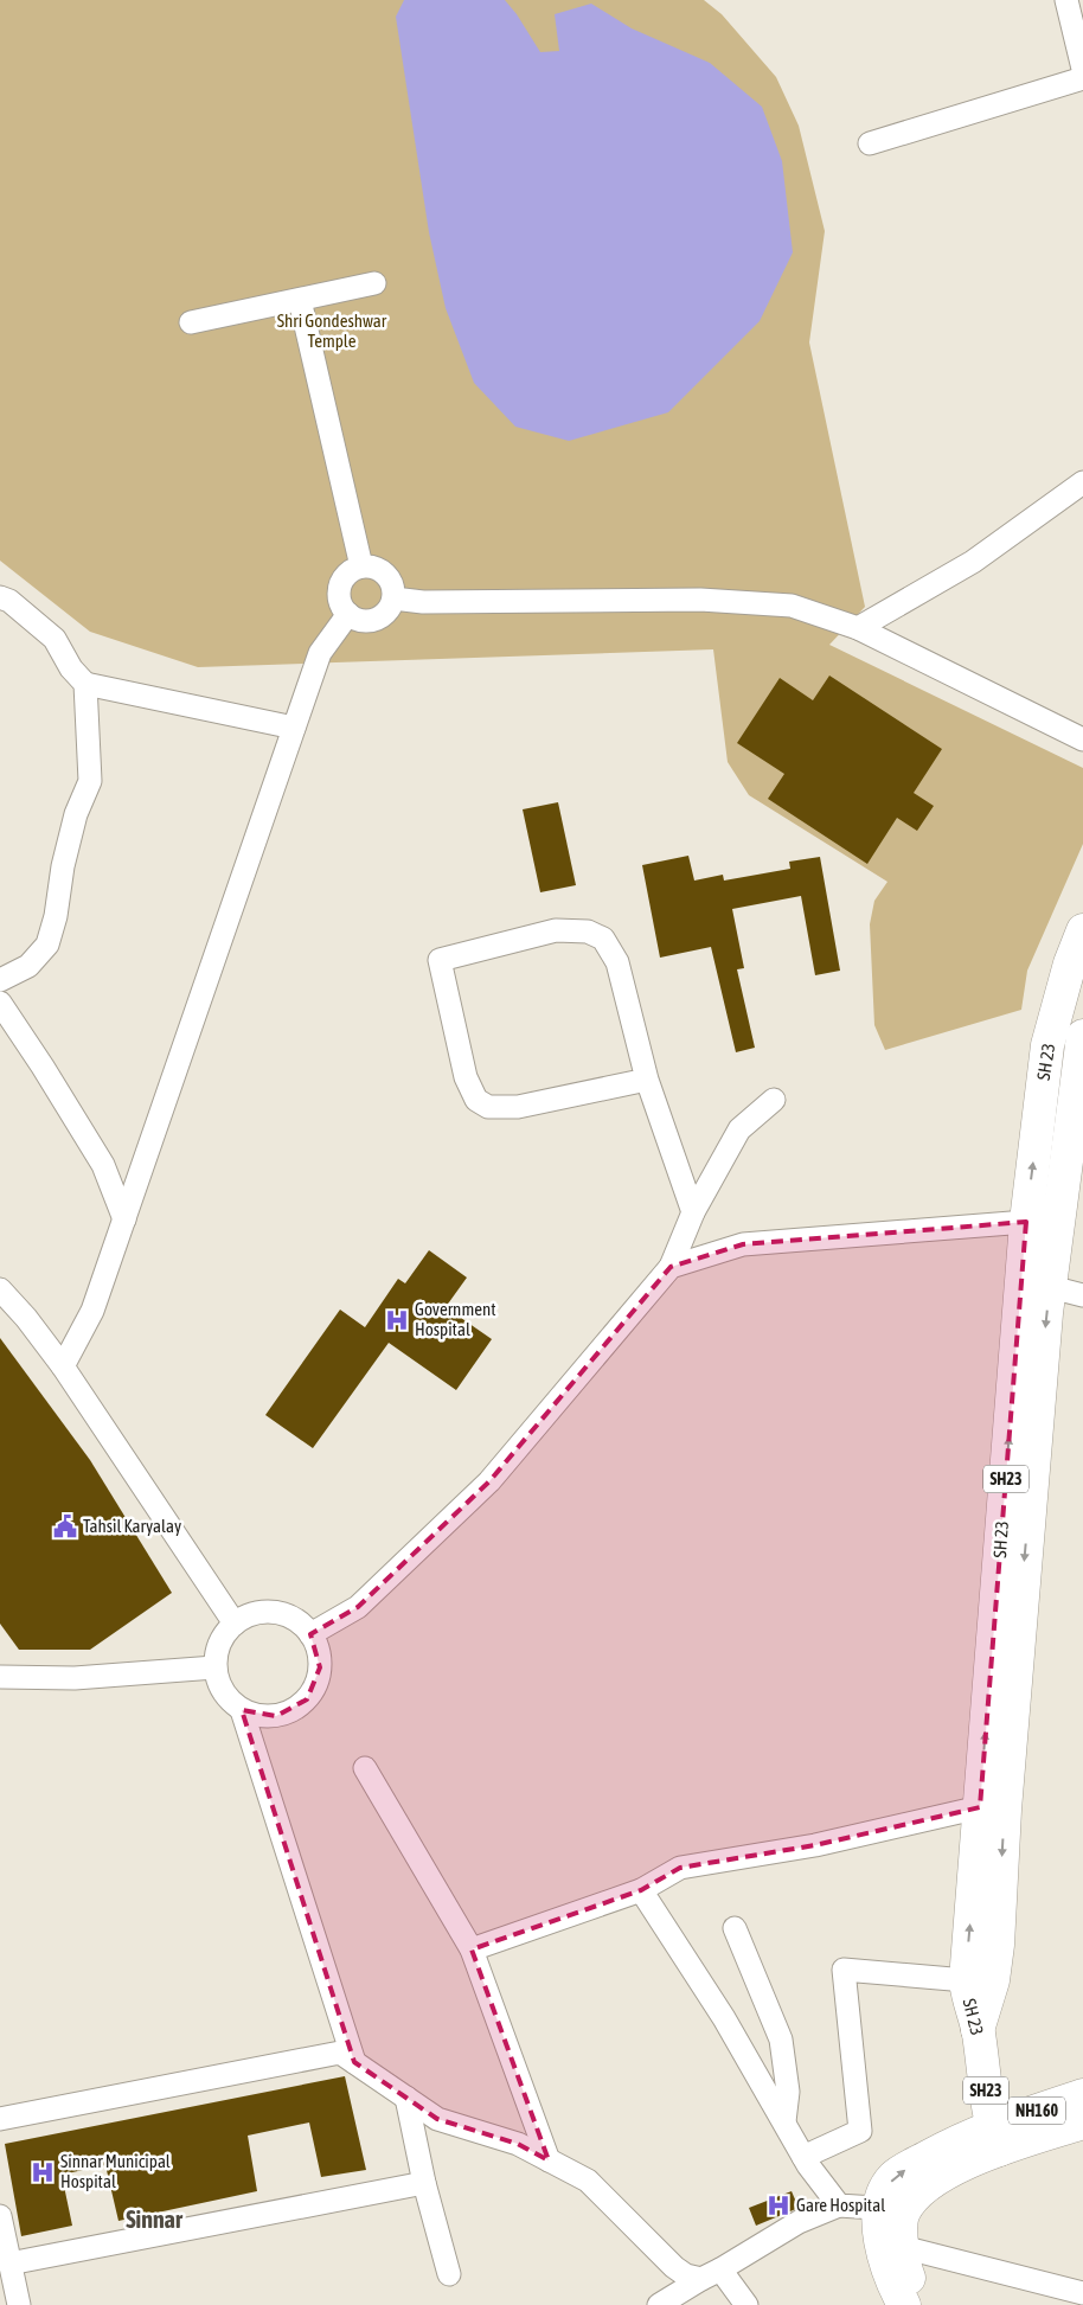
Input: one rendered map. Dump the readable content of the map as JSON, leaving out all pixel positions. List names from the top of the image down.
{
  "streets": {
    "main road": ["SH 23", "SH23", "NH160"]
  },
  "crossings": [
    ["SH 23", "NH160"]
  ],
  "districts": ["Sinnar"],
  "parks": ["Shri Gondeshwar Temple"],
  "places": {
    "hospital": ["Government Hospital", "Sinnar Municipal Hospital", "Gare Hospital"],
    "public building": ["Tahsil Karyalay"]
  }
}
